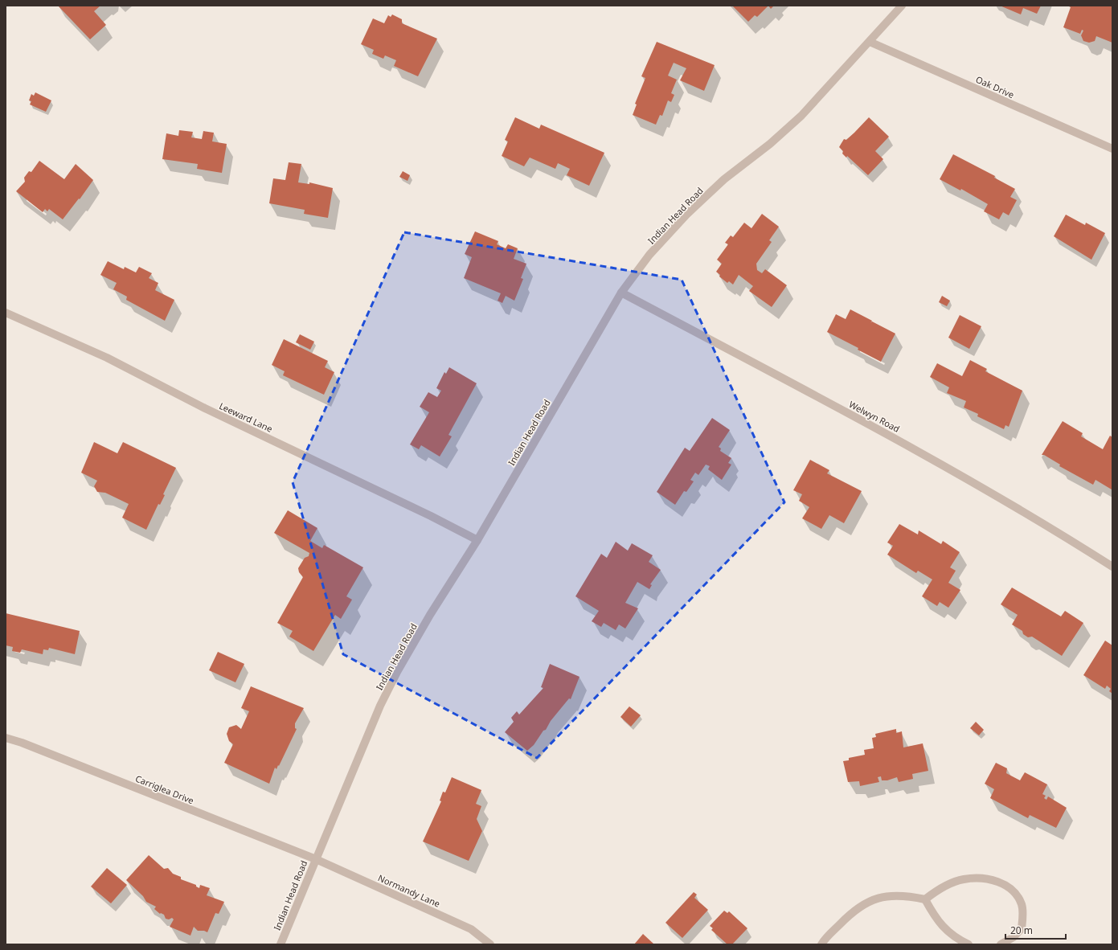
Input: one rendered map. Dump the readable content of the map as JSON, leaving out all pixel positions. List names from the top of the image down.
{
  "streets": {
    "street": [
      "Oak Drive",
      "Indian Head Road",
      "Welwyn Road",
      "Leeward Lane",
      "Carriglea Drive",
      "Normandy Lane"
    ]
  },
  "crossings": [
    ["Oak Drive", "Indian Head Road"],
    ["Indian Head Road", "Welwyn Road"],
    ["Indian Head Road", "Leeward Lane"],
    ["Indian Head Road", "Carriglea Drive"],
    ["Indian Head Road", "Normandy Lane"],
    ["Carriglea Drive", "Normandy Lane"]
  ],
  "scale_bar": "20 m"
}
